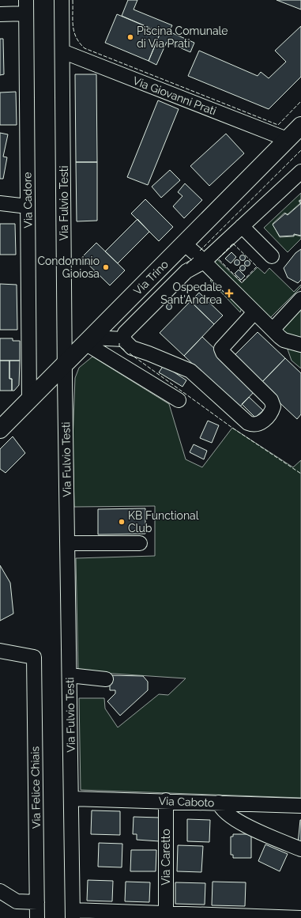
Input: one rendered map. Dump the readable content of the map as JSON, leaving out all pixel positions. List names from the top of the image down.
{
  "streets": {
    "main road": ["Via Trino"],
    "street": [
      "Via Giovanni Prati",
      "Via Cadore",
      "Via Fulvio Testi",
      "Via Felice Chiais",
      "Via Caboto",
      "Via Caretto"
    ]
  },
  "crossings": [
    ["Via Giovanni Prati", "Via Fulvio Testi"],
    ["Via Giovanni Prati", "Via Trino"],
    ["Via Cadore", "Via Trino"],
    ["Via Fulvio Testi", "Via Trino"],
    ["Via Fulvio Testi", "Via Caboto"],
    ["Via Caboto", "Via Caretto"]
  ],
  "places": {
    "other": ["Piscina Comunale di Via Prati", "Condominio Gioiosa", "KB Functional Club"],
    "health": ["Ospedale Sant'Andrea"]
  }
}
